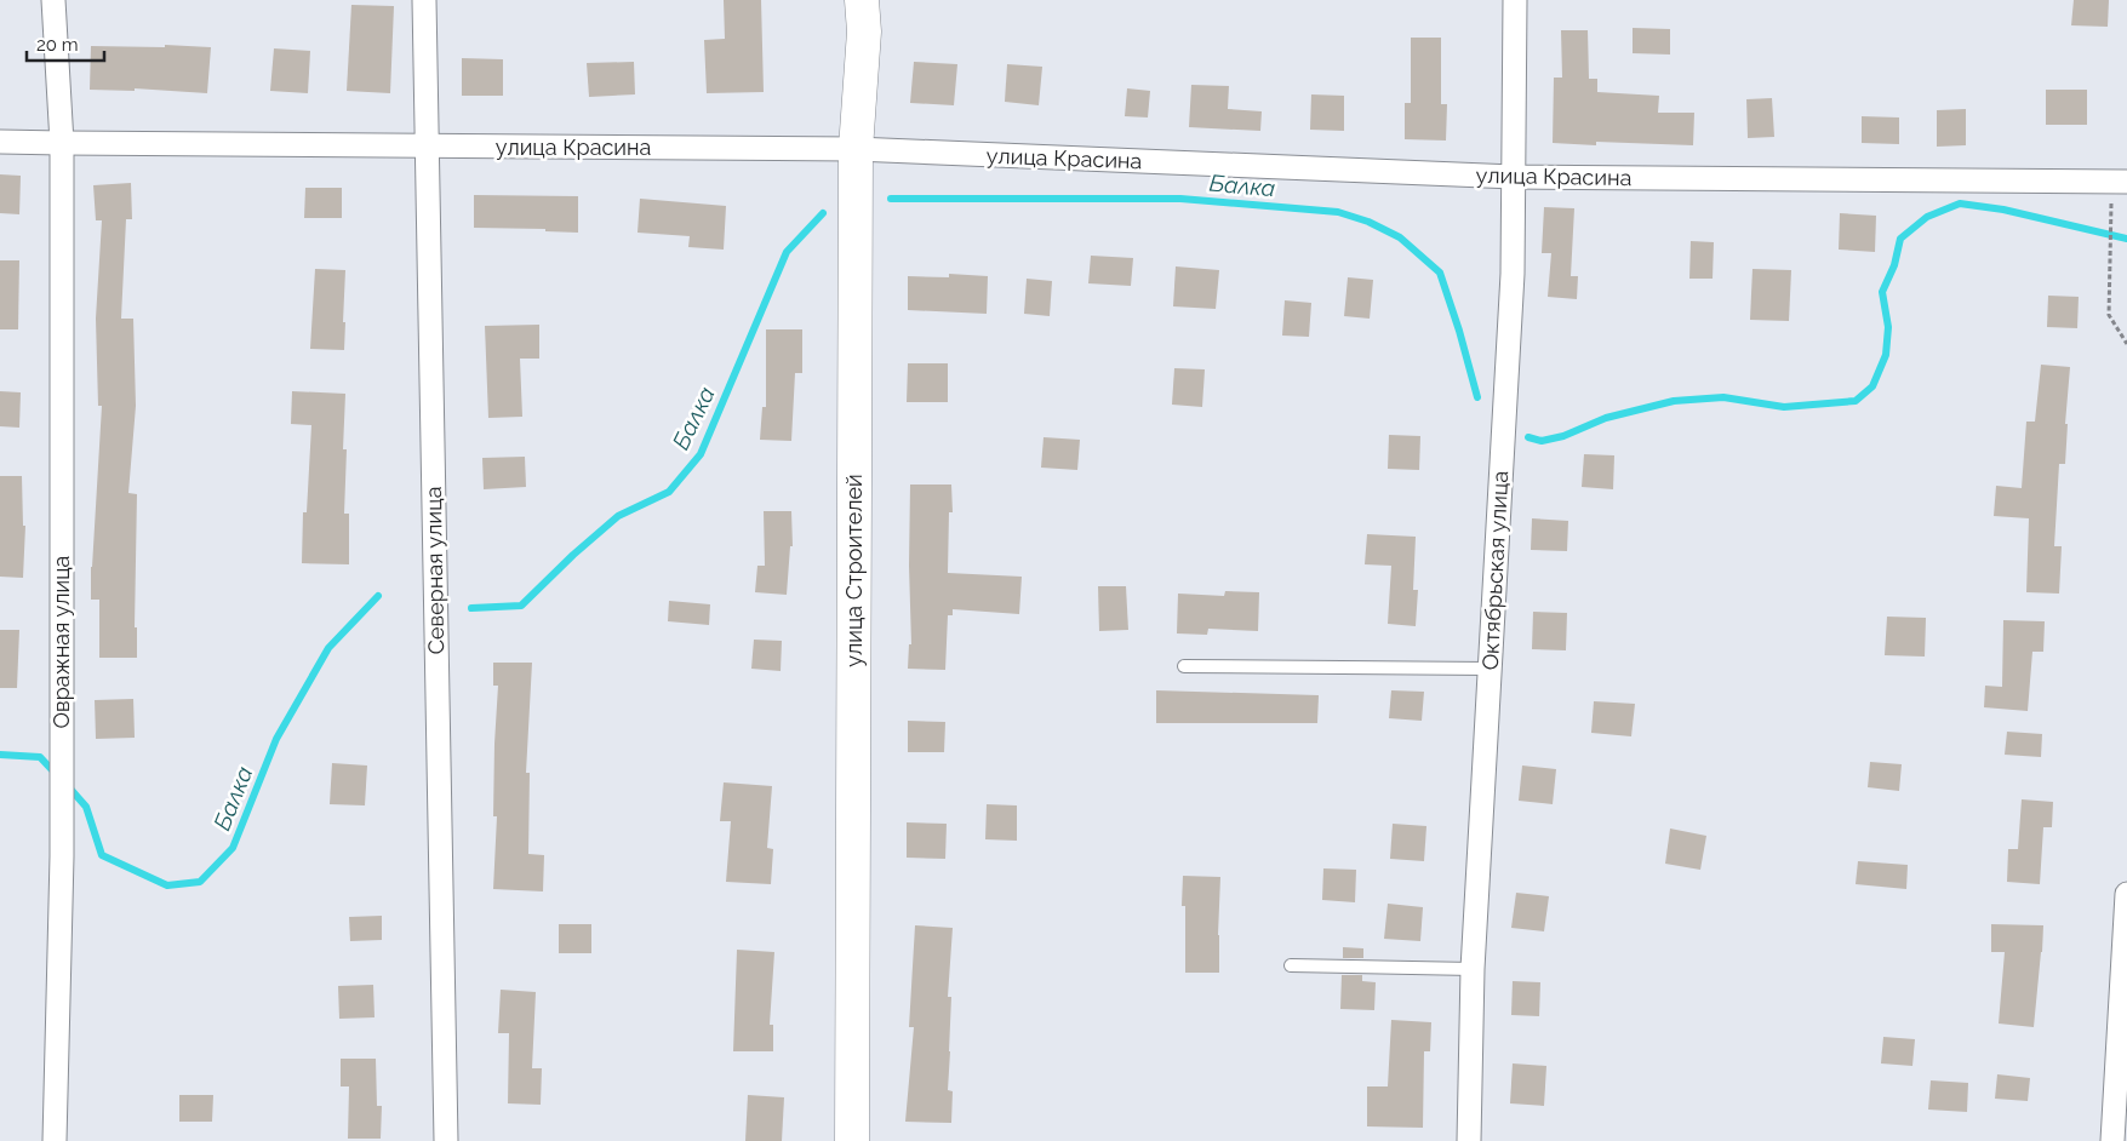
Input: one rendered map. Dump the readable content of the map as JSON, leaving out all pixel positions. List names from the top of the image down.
{
  "streets": {
    "street": [
      "улица Красина",
      "Северная улица",
      "улица Строителей",
      "Октябрьская улица",
      "Овражная улица"
    ]
  },
  "crossings": [
    ["улица Красина", "Северная улица"],
    ["улица Красина", "улица Строителей"],
    ["улица Красина", "Октябрьская улица"],
    ["улица Красина", "Овражная улица"]
  ],
  "water": ["Балка"],
  "scale_bar": "20 m"
}
